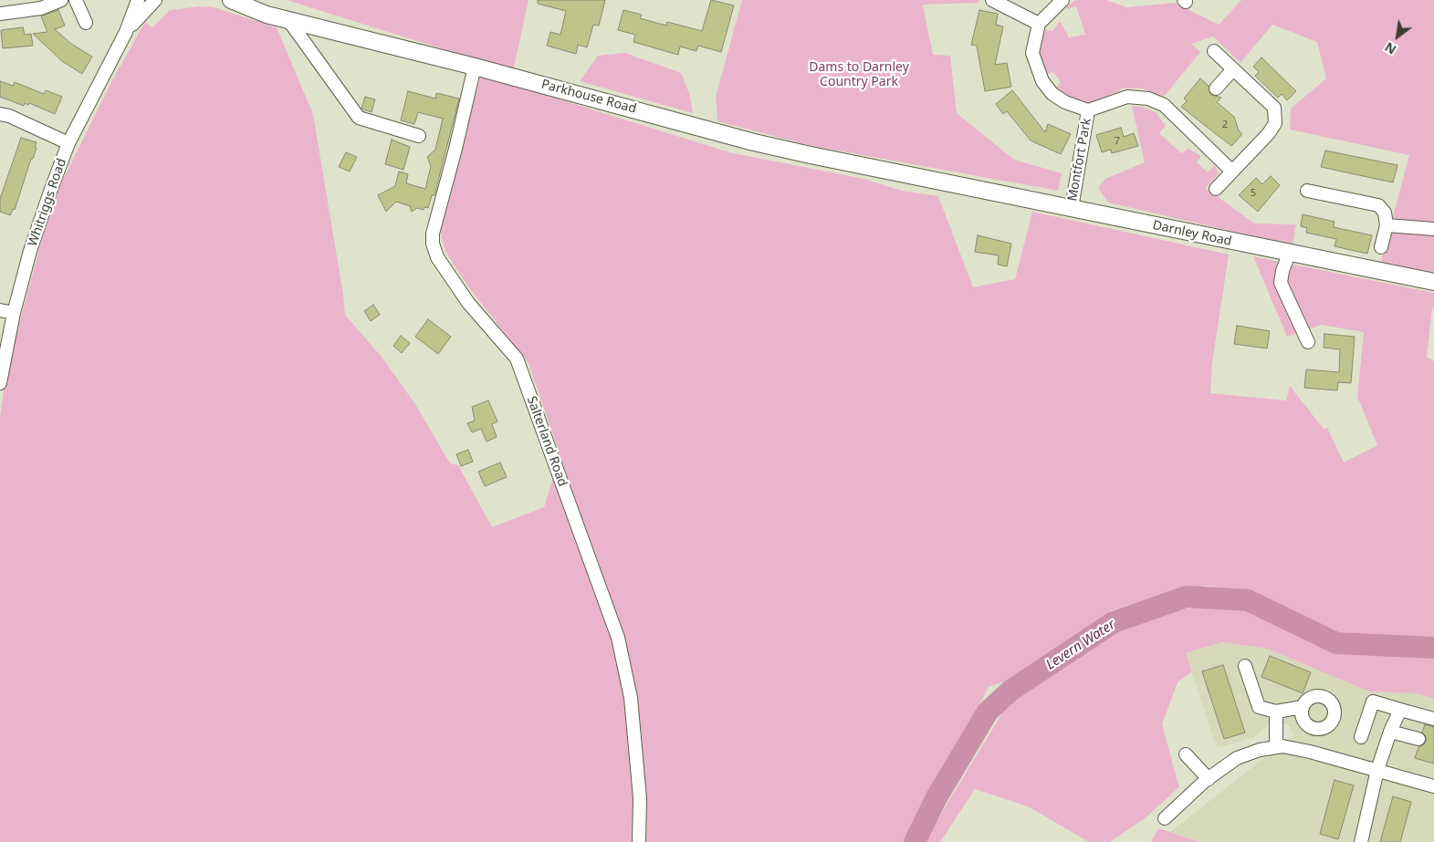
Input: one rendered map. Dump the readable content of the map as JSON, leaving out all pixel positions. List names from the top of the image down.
{
  "streets": {
    "main road": ["Parkhouse Road", "Darnley Road"],
    "street": ["Montfort Park", "Whitriggs Road", "Salterland Road"]
  },
  "crossings": [
    ["Parkhouse Road", "Darnley Road"],
    ["Parkhouse Road", "Salterland Road"],
    ["Montfort Park", "Darnley Road"]
  ],
  "water": ["Levern Water"],
  "parks": ["Dams to Darnley Country Park"],
  "house_numbers": ["2", "7", "5"],
  "north": "bottom left"
}
